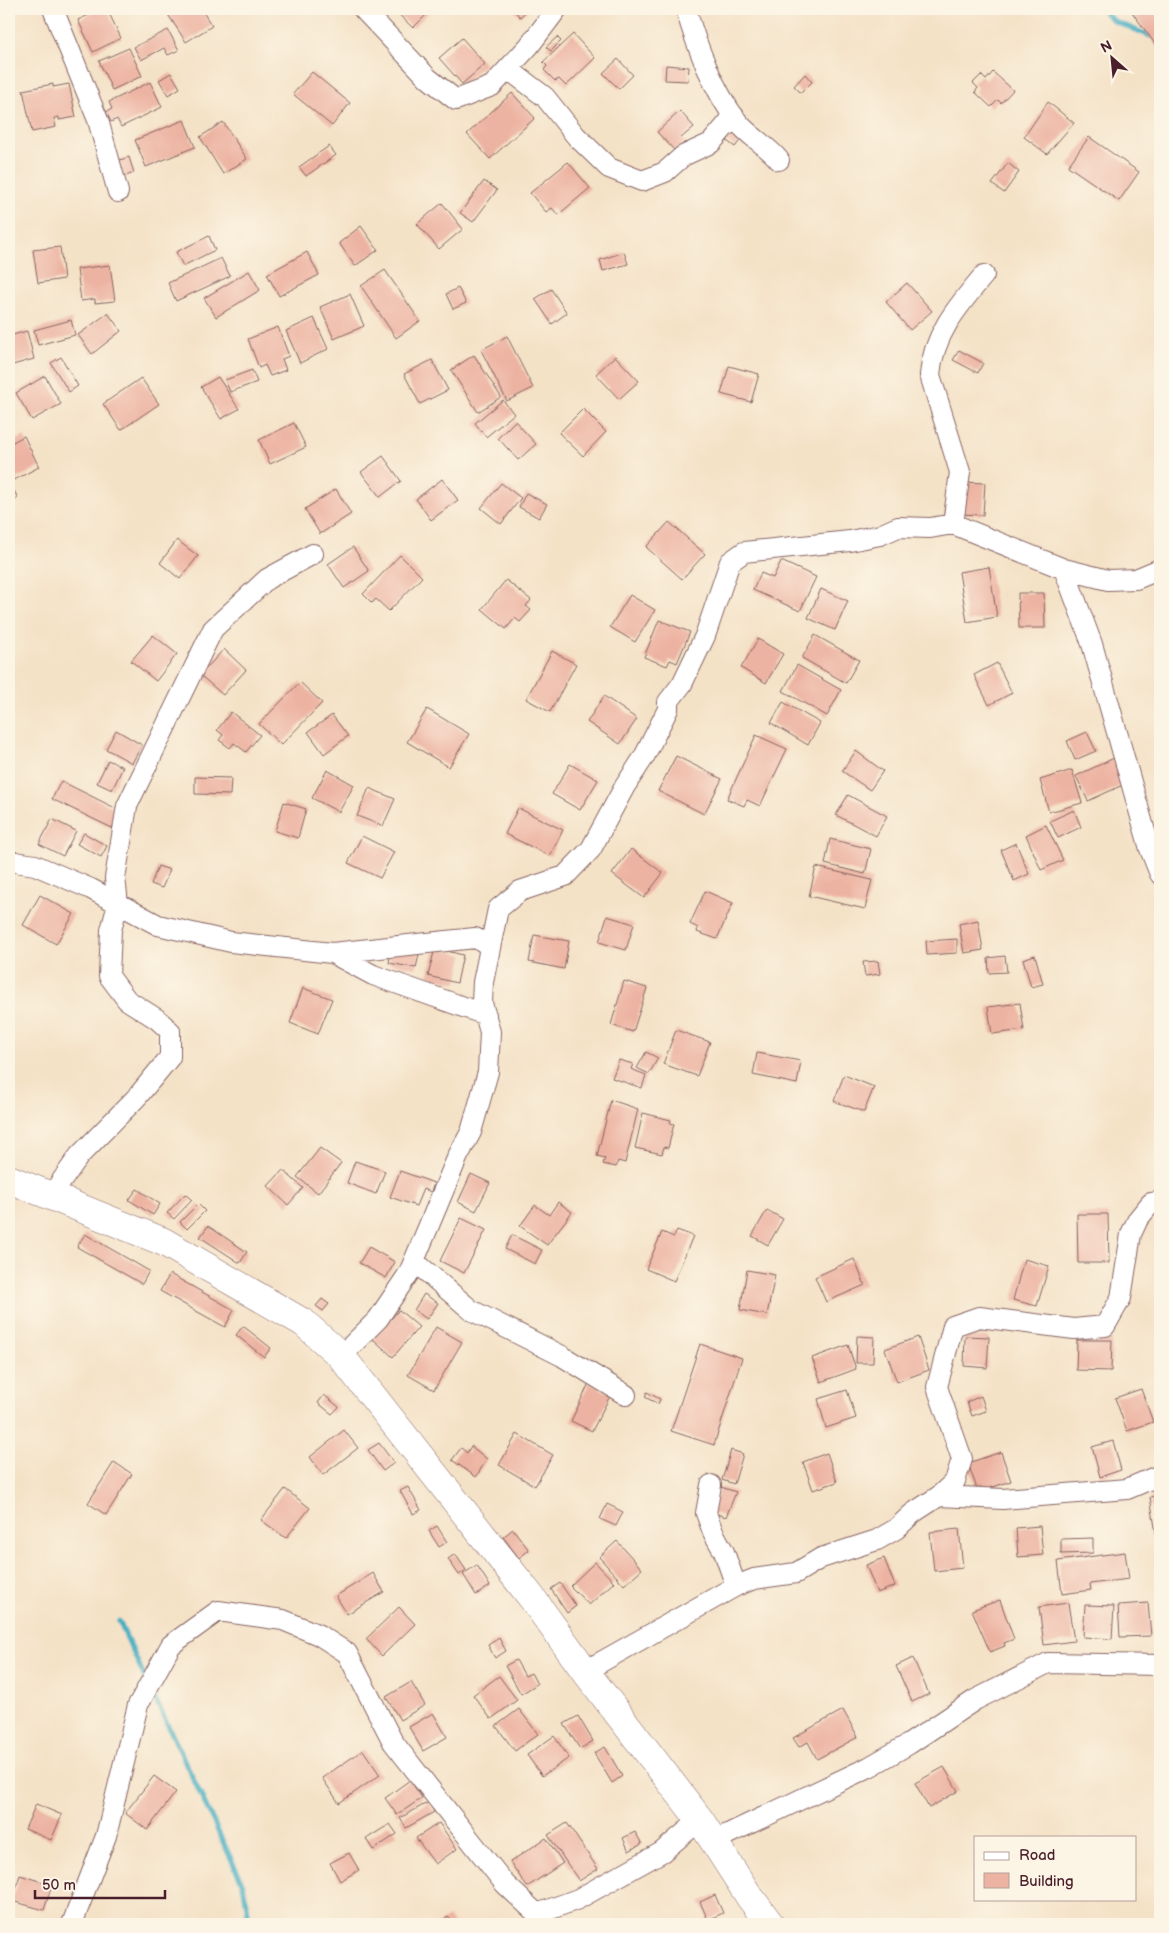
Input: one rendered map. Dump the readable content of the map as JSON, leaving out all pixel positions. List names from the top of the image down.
{
  "legend": ["Road", "Building"],
  "scale_bar": "50 m",
  "north": "top left"
}
